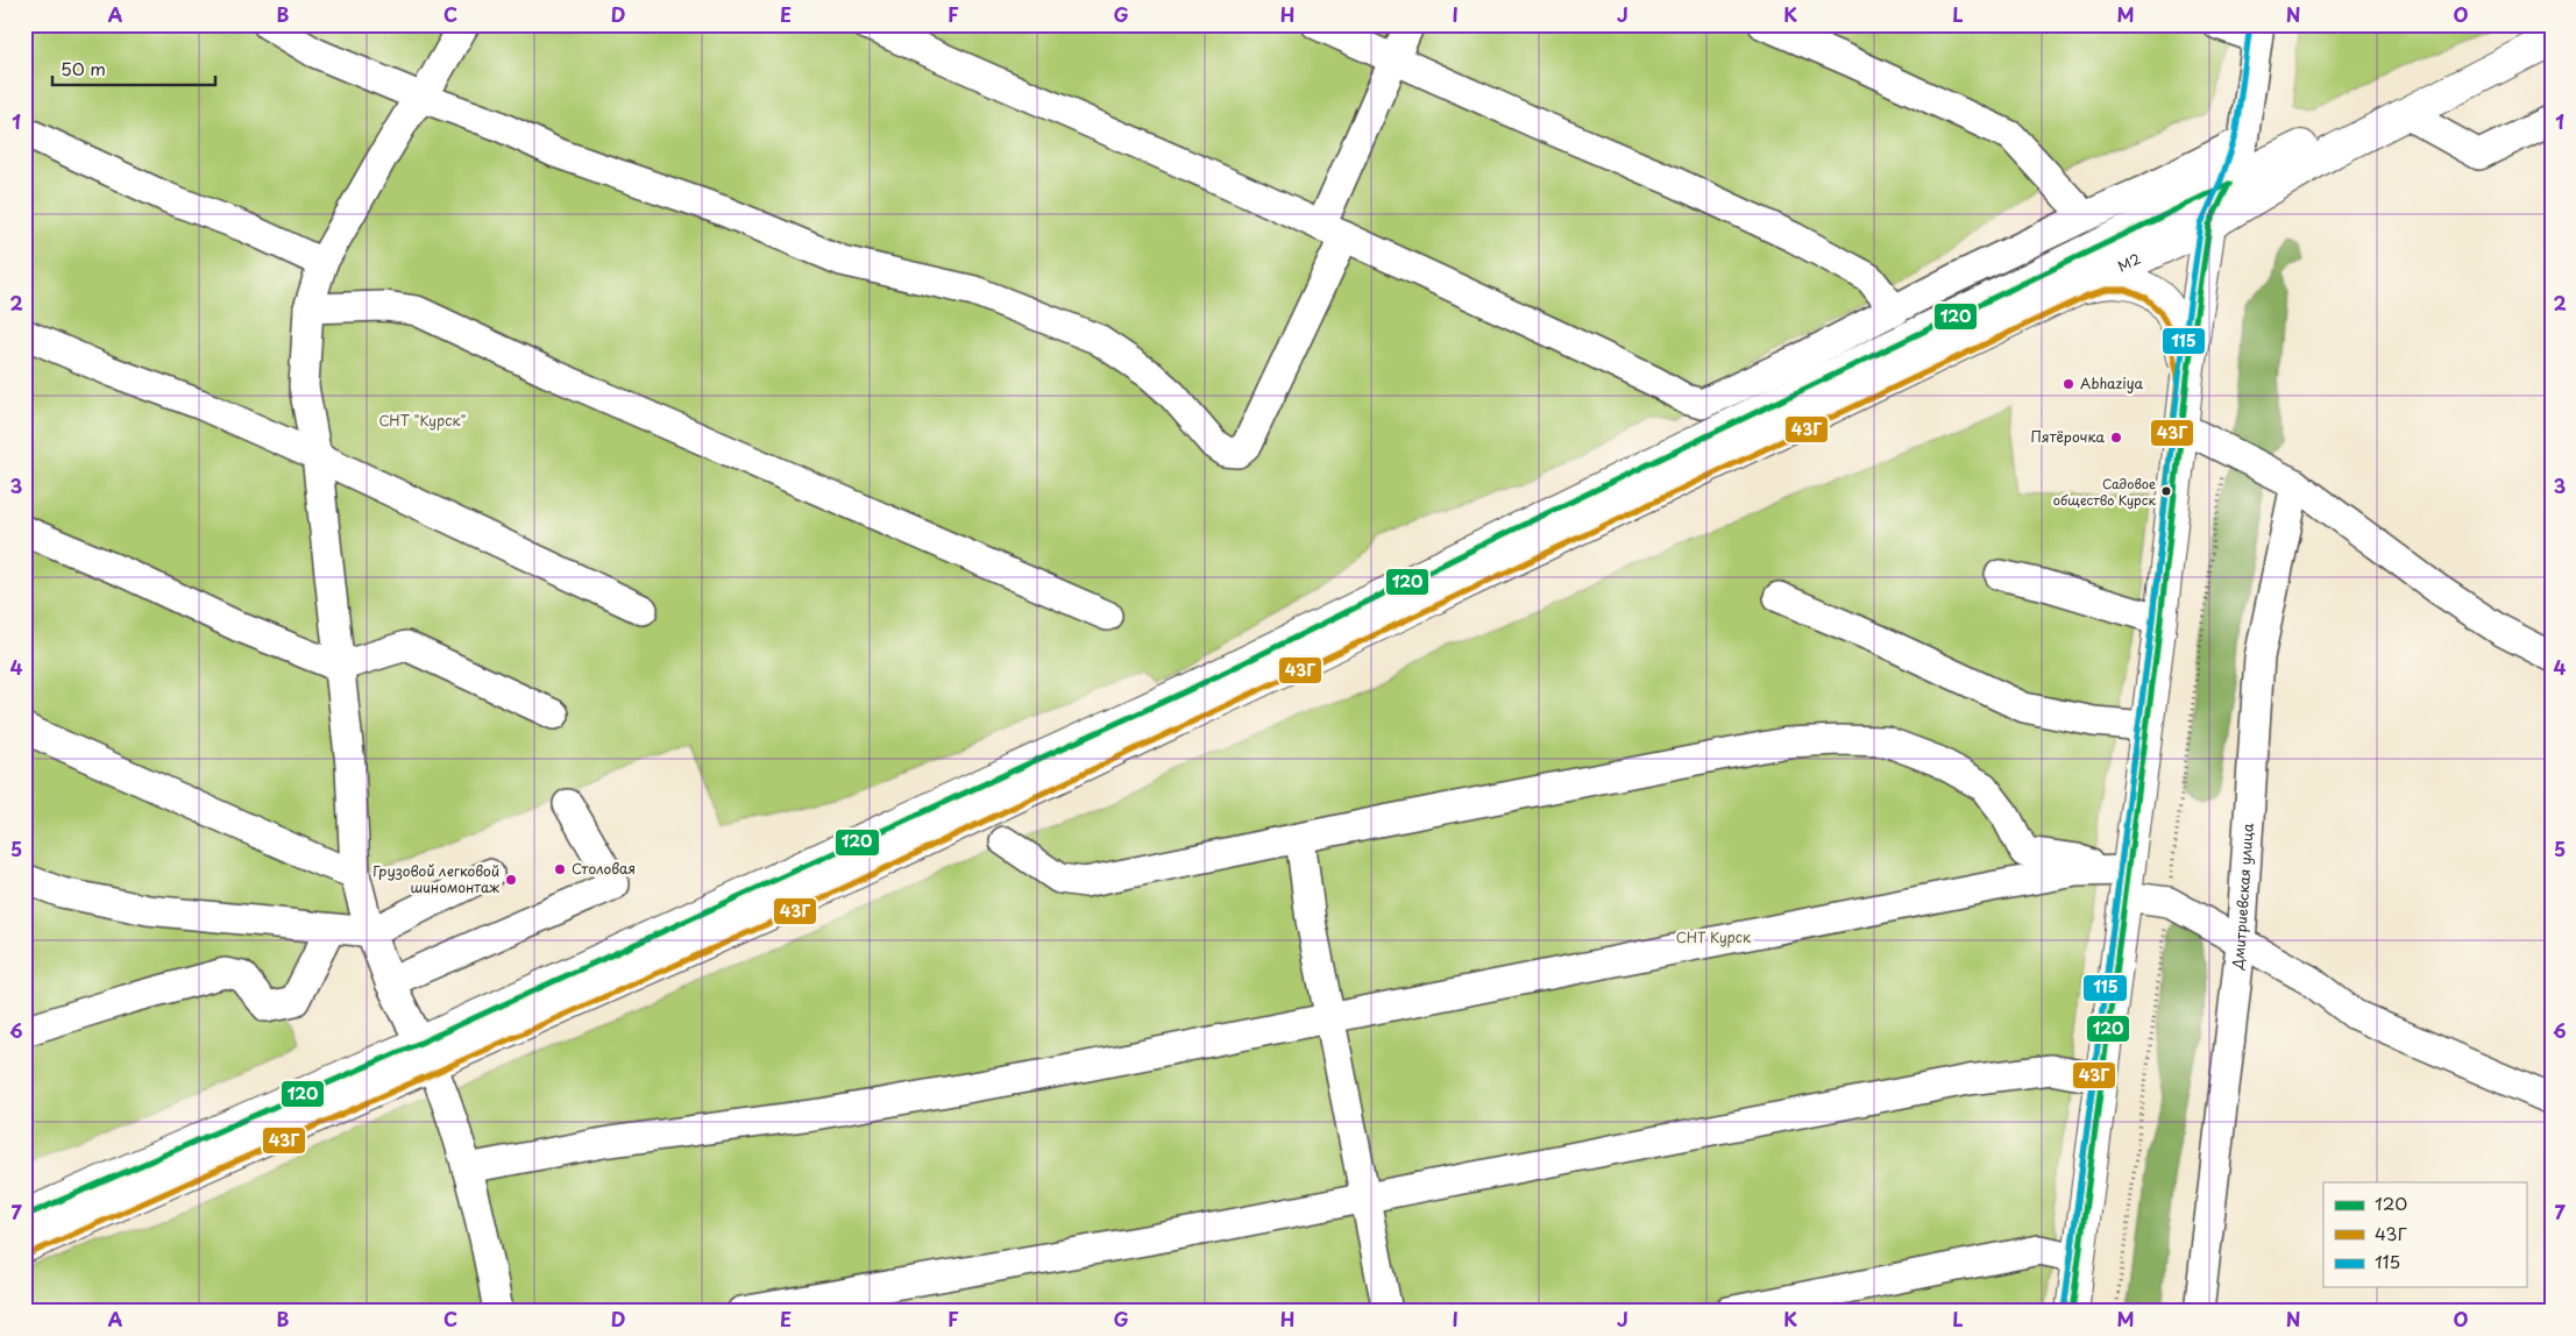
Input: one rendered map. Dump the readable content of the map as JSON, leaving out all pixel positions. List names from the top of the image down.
{
  "streets": {
    "main road": ["М2"],
    "street": ["Дмитриевская улица"]
  },
  "parks": ["СНТ \"Курск\"", "СНТ Курск"],
  "places": [
    "Abhaziya",
    "Пятёрочка",
    "Садовое общество Курск",
    "Столовая",
    "Грузовой легковой шиномонтаж"
  ],
  "lines": ["transit line 115", "transit line 120", "transit line 43Г"],
  "legend": ["120", "43Г", "115"],
  "scale_bar": "50 m",
  "grid": {
    "columns": [
      "A",
      "B",
      "C",
      "D",
      "E",
      "F",
      "G",
      "H",
      "I",
      "J",
      "K",
      "L",
      "M",
      "N",
      "O"
    ],
    "rows": [
      "1",
      "2",
      "3",
      "4",
      "5",
      "6",
      "7"
    ]
  }
}
